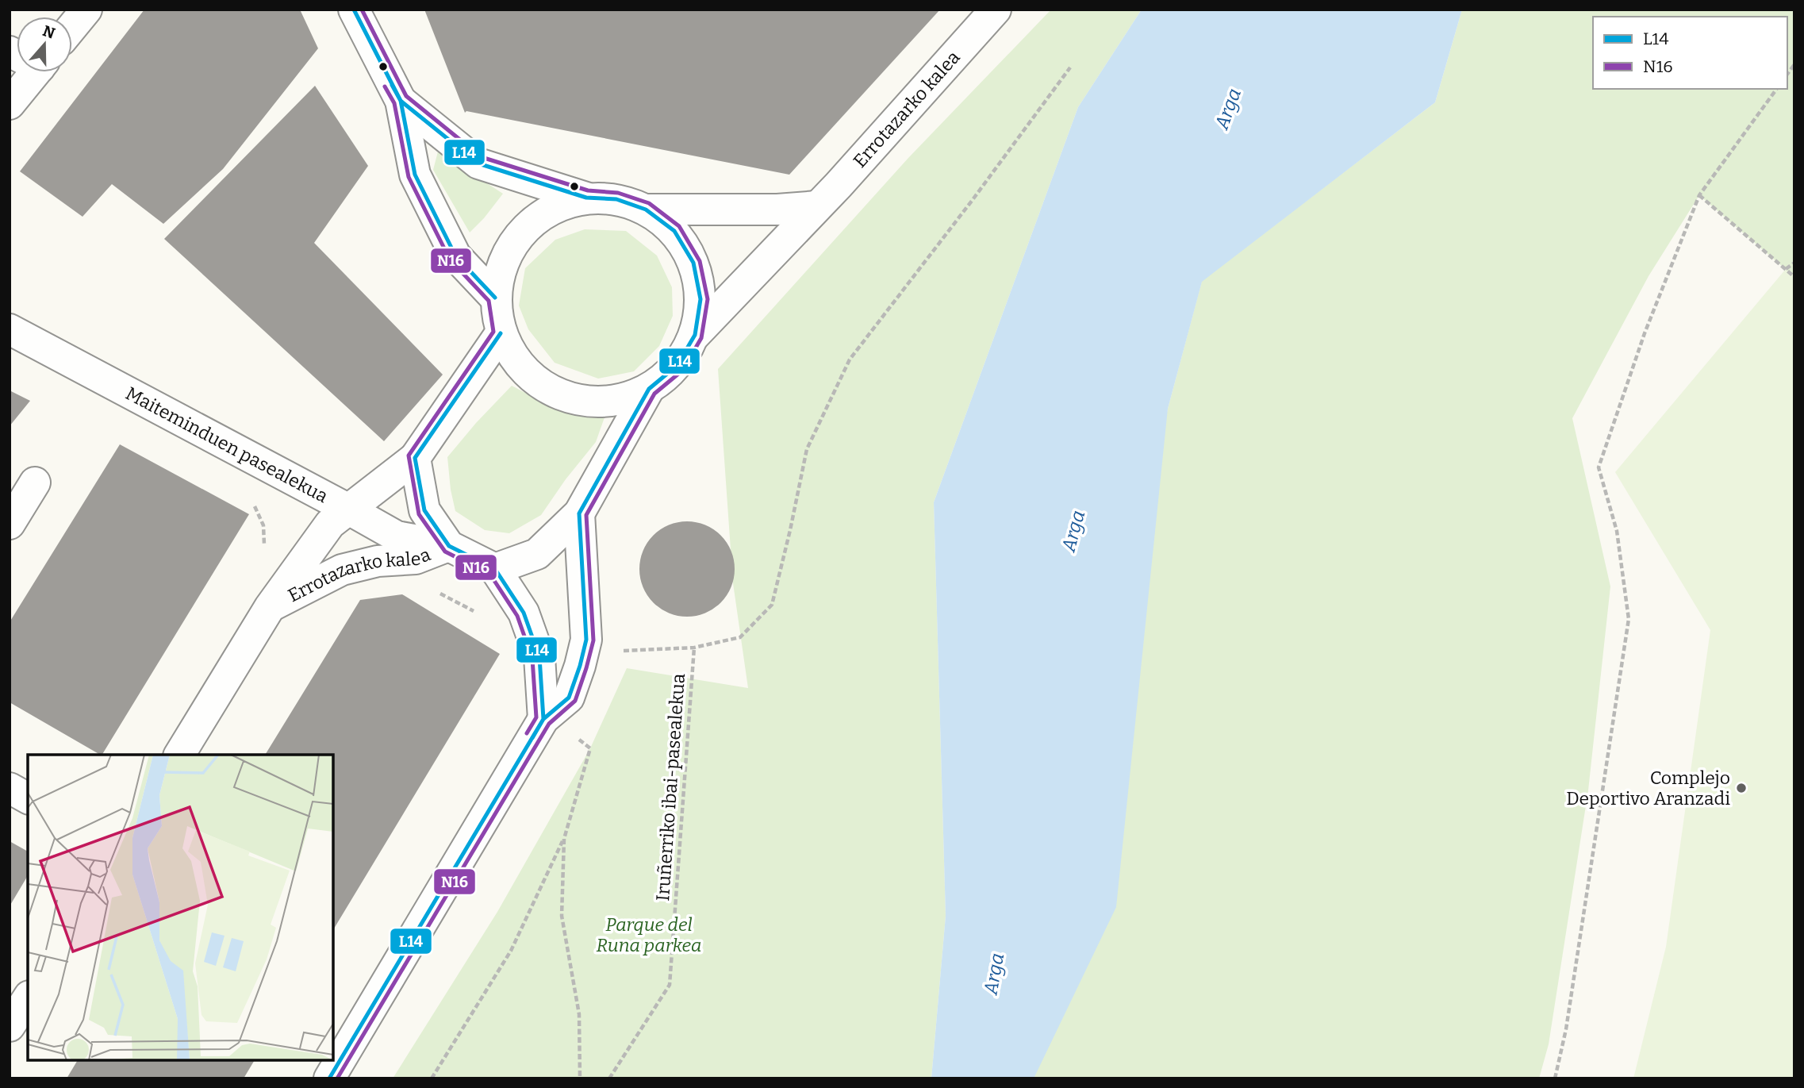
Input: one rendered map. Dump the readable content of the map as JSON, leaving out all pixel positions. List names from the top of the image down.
{
  "streets": {
    "street": ["Errotazarko kalea", "Maiteminduen pasealekua"],
    "path": ["Iruñerriko ibai-pasealekua"]
  },
  "crossings": [
    ["Errotazarko kalea", "Maiteminduen pasealekua"]
  ],
  "water": ["Arga"],
  "parks": ["Parque del Runa parkea"],
  "places": ["Complejo Deportivo Aranzadi"],
  "lines": ["transit line L14", "transit line N16"],
  "legend": ["L14", "N16"],
  "north": "top"
}
